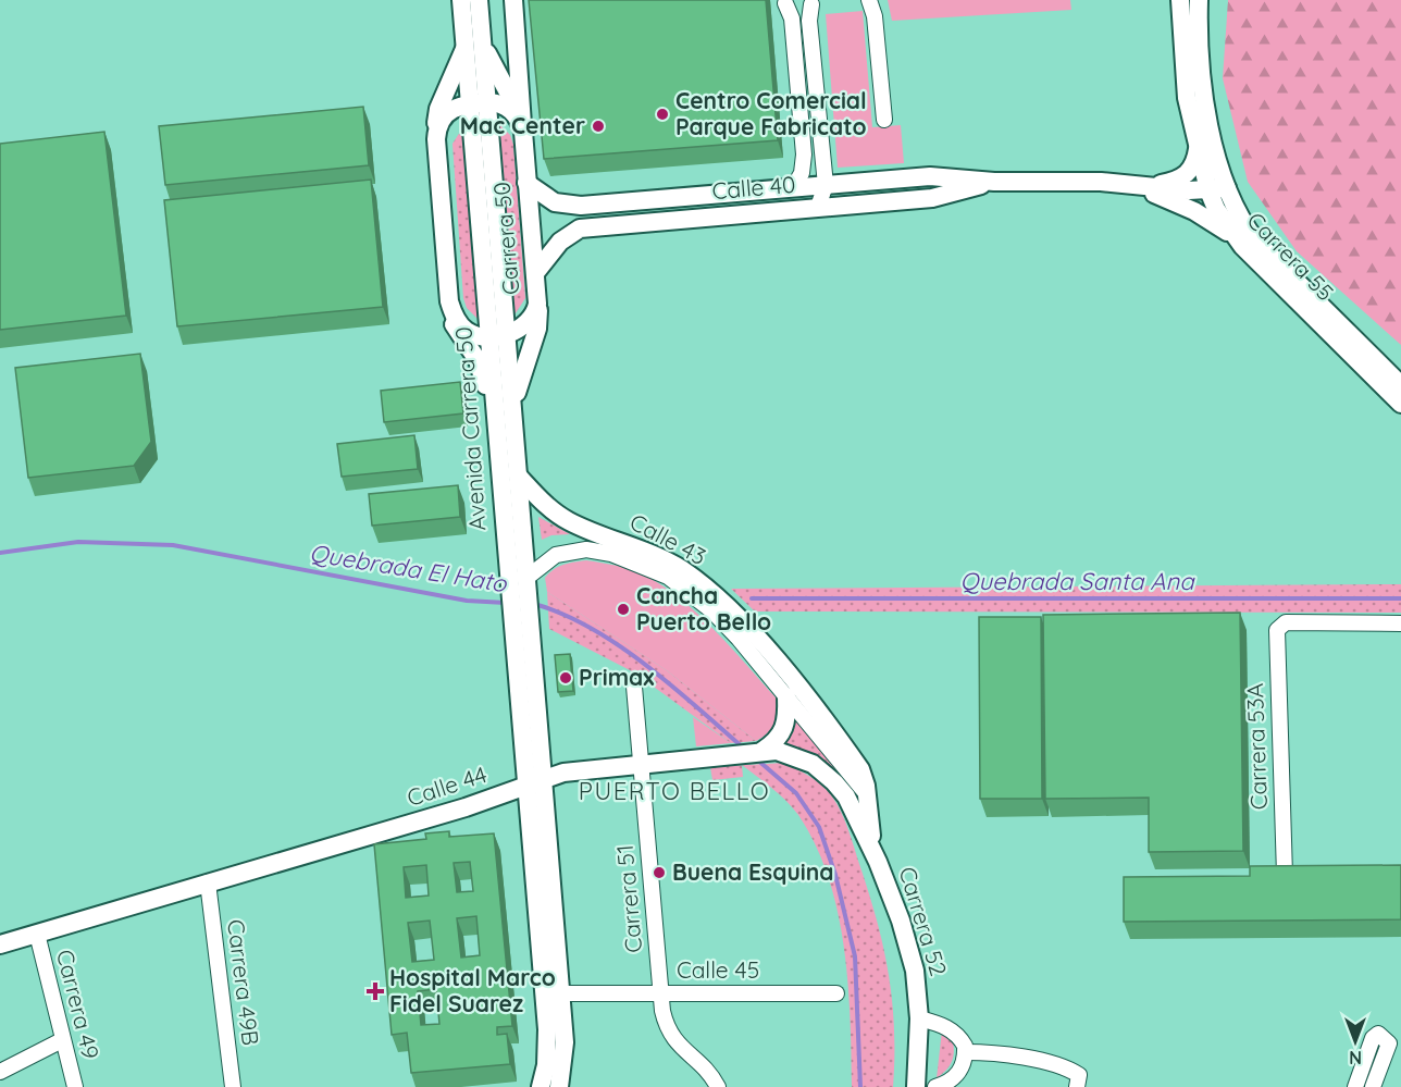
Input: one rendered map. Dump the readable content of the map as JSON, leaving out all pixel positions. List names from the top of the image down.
{
  "streets": {
    "main road": [
      "Calle 40",
      "Carrera 50",
      "Carrera 55",
      "Avenida Carrera 50",
      "Calle 43",
      "Calle 44",
      "Carrera 52"
    ],
    "street": [
      "Carrera 53A",
      "Carrera 51",
      "Calle 45",
      "Carrera 49B",
      "Carrera 49"
    ]
  },
  "crossings": [
    ["Calle 40", "Carrera 50"],
    ["Calle 40", "Carrera 55"],
    ["Carrera 50", "Avenida Carrera 50"],
    ["Avenida Carrera 50", "Calle 43"],
    ["Avenida Carrera 50", "Calle 44"],
    ["Avenida Carrera 50", "Calle 45"],
    ["Calle 43", "Calle 44"],
    ["Calle 43", "Carrera 52"],
    ["Calle 44", "Carrera 51"],
    ["Calle 44", "Carrera 52"],
    ["Calle 44", "Carrera 49B"],
    ["Calle 44", "Carrera 49"],
    ["Carrera 51", "Calle 45"]
  ],
  "districts": ["PUERTO BELLO"],
  "water": ["Quebrada El Hato", "Quebrada Santa Ana"],
  "places": {
    "other": [
      "Centro Comercial Parque Fabricato",
      "Mac Center",
      "Cancha Puerto Bello",
      "Primax",
      "Buena Esquina"
    ],
    "health": ["Hospital Marco Fidel Suarez"]
  },
  "north": "bottom"
}
